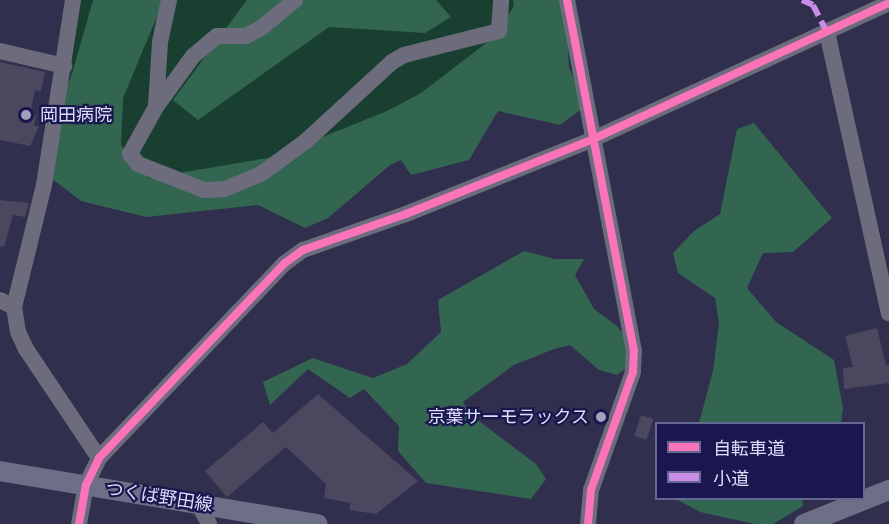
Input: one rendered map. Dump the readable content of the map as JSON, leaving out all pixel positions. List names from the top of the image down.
{
  "streets": {
    "main road": ["つくば野田線"]
  },
  "places": ["岡田病院", "京葉サーモラックス"],
  "legend": ["自転車道", "小道"]
}
